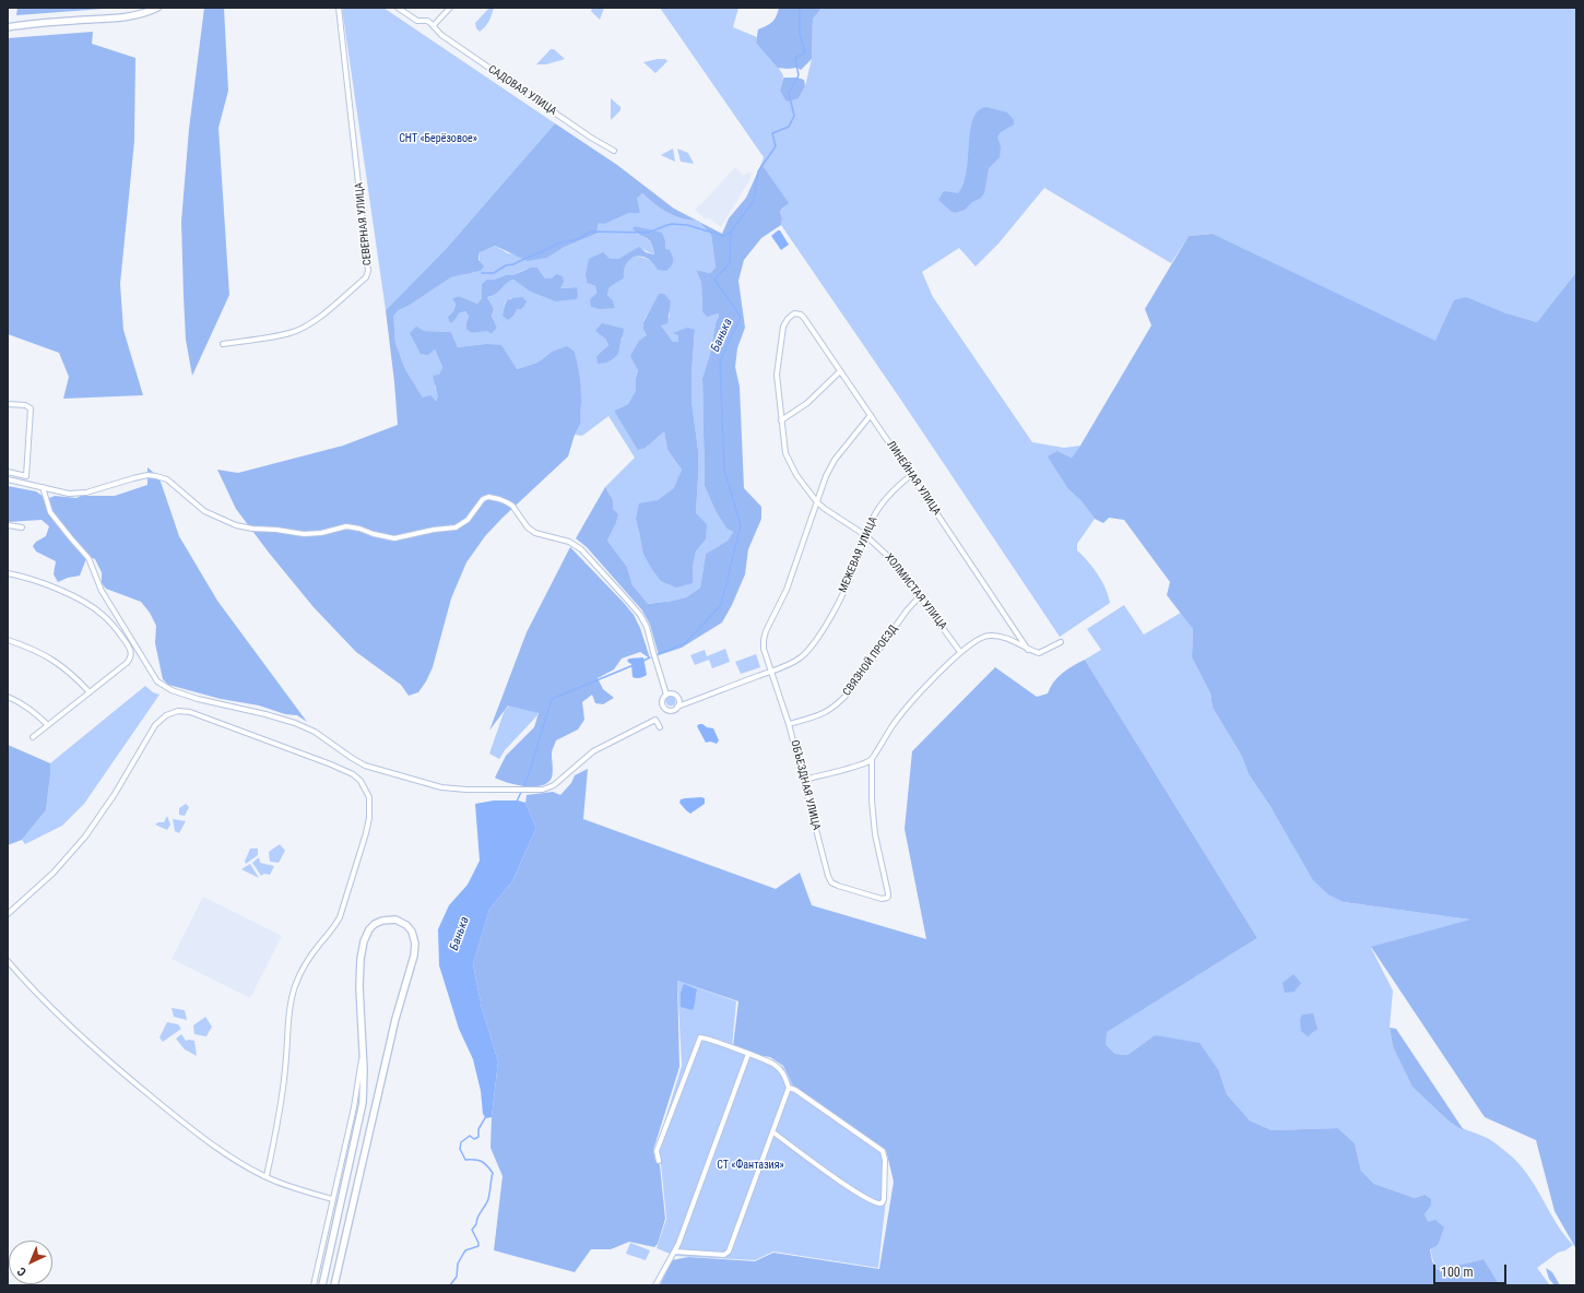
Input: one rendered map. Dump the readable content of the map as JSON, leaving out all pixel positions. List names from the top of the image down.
{
  "streets": {
    "street": [
      "САДОВАЯ УЛИЦА",
      "СЕВЕРНАЯ УЛИЦА",
      "ЛИНЕЙНАЯ УЛИЦА",
      "МЕЖЕВАЯ УЛИЦА",
      "ХОЛМИСТАЯ УЛИЦА",
      "СВЯЗНОЙ ПРОЕЗД",
      "ОБЪЕЗДНАЯ УЛИЦА"
    ]
  },
  "crossings": [
    ["ЛИНЕЙНАЯ УЛИЦА", "МЕЖЕВАЯ УЛИЦА"],
    ["ЛИНЕЙНАЯ УЛИЦА", "ХОЛМИСТАЯ УЛИЦА"],
    ["ЛИНЕЙНАЯ УЛИЦА", "ОБЪЕЗДНАЯ УЛИЦА"],
    ["МЕЖЕВАЯ УЛИЦА", "ХОЛМИСТАЯ УЛИЦА"],
    ["МЕЖЕВАЯ УЛИЦА", "ОБЪЕЗДНАЯ УЛИЦА"],
    ["ХОЛМИСТАЯ УЛИЦА", "СВЯЗНОЙ ПРОЕЗД"],
    ["ХОЛМИСТАЯ УЛИЦА", "ОБЪЕЗДНАЯ УЛИЦА"],
    ["СВЯЗНОЙ ПРОЕЗД", "ОБЪЕЗДНАЯ УЛИЦА"]
  ],
  "water": ["Банька"],
  "parks": ["СНТ «Берёзовое»", "СТ «Фантазия»"],
  "scale_bar": "100 m",
  "north": "bottom left"
}
